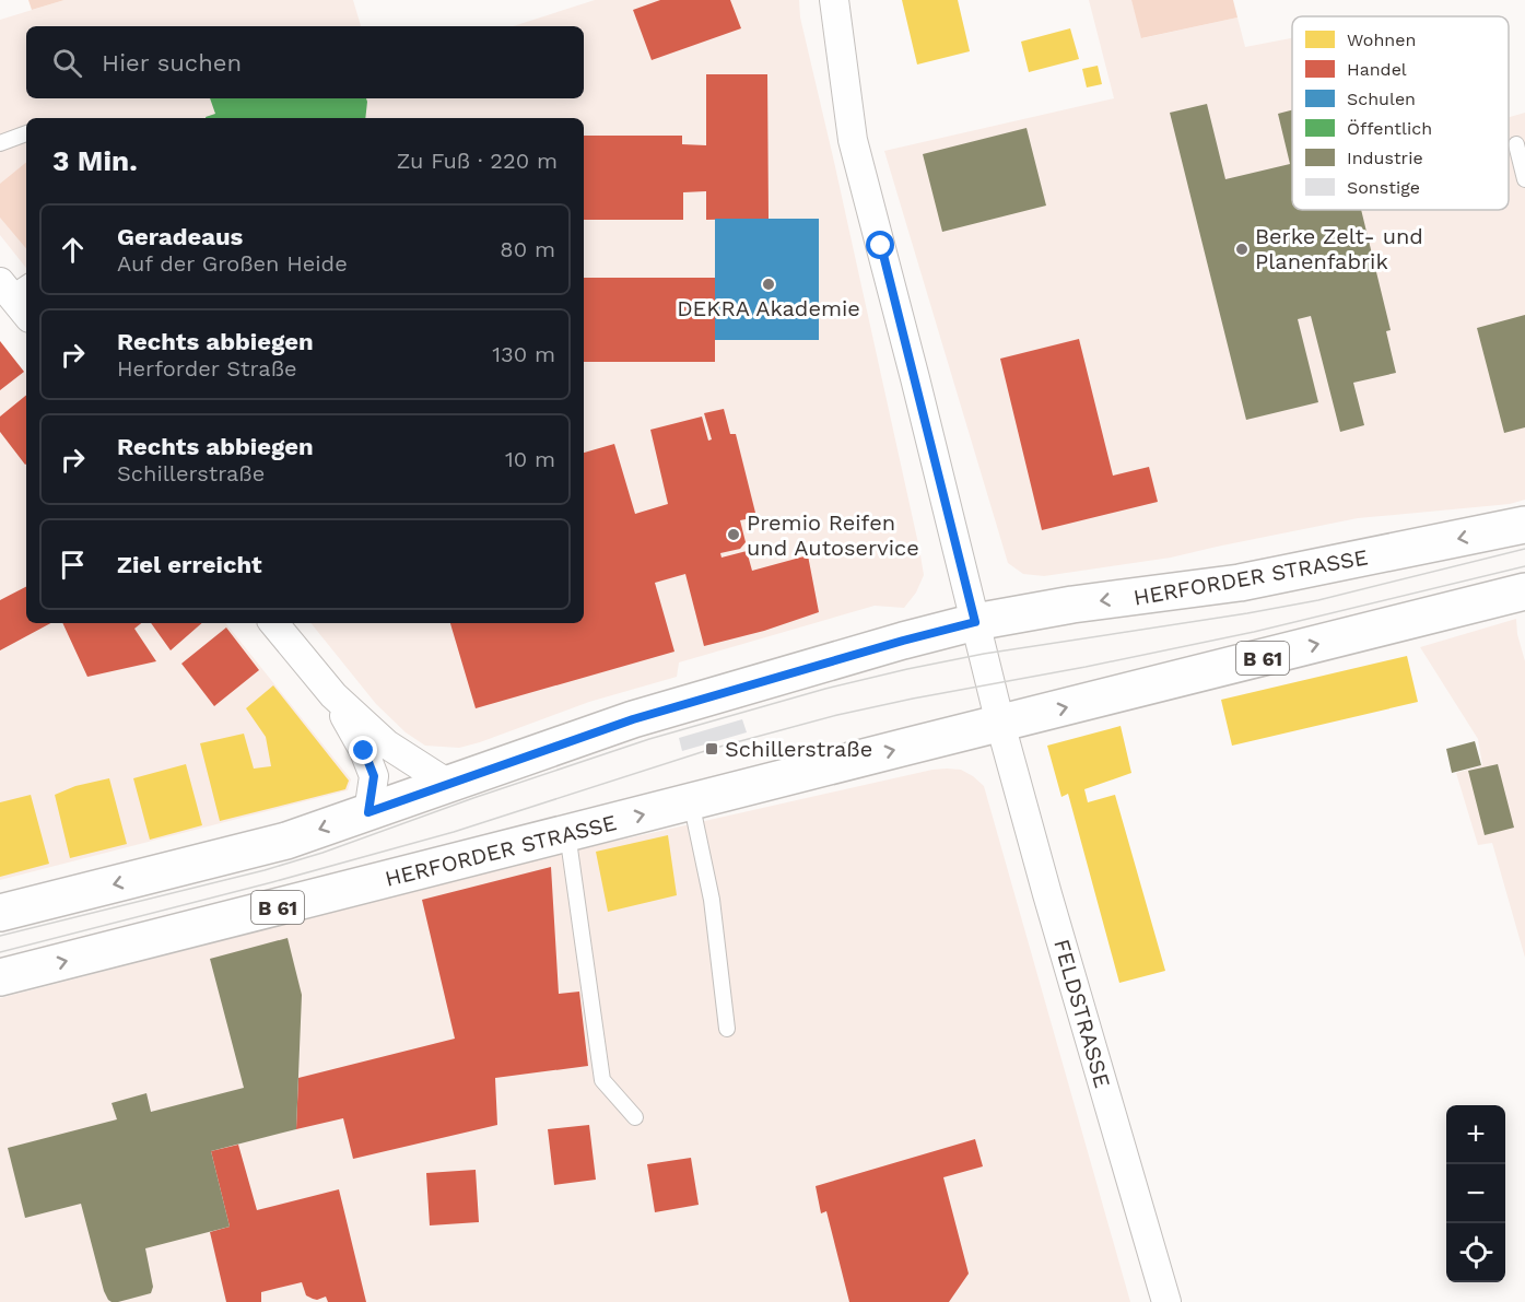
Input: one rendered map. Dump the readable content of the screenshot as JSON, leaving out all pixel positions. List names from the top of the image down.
{
  "streets": {
    "main road": ["HERFORDER STRASSE", "B 61"],
    "street": ["FELDSTRASSE"]
  },
  "crossings": [
    ["HERFORDER STRASSE", "FELDSTRASSE"]
  ],
  "places": {
    "other": ["Berke Zelt- und Planenfabrik", "DEKRA Akademie", "Premio Reifen und Autoservice"],
    "transit": ["Schillerstraße"]
  },
  "legend": [
    "Wohnen",
    "Handel",
    "Schulen",
    "Öffentlich",
    "Industrie",
    "Sonstige"
  ],
  "page": {
    "search": "Hier suchen",
    "heading": ["3 Min.", "Zu Fuß · 220 m"],
    "list": [
      ["Geradeaus", "Auf der Großen Heide", "80 m"],
      ["Rechts abbiegen", "Herforder Straße", "130 m"],
      ["Rechts abbiegen", "Schillerstraße", "10 m"],
      "Ziel erreicht"
    ],
    "map_buttons": ["+", "−"]
  }
}
